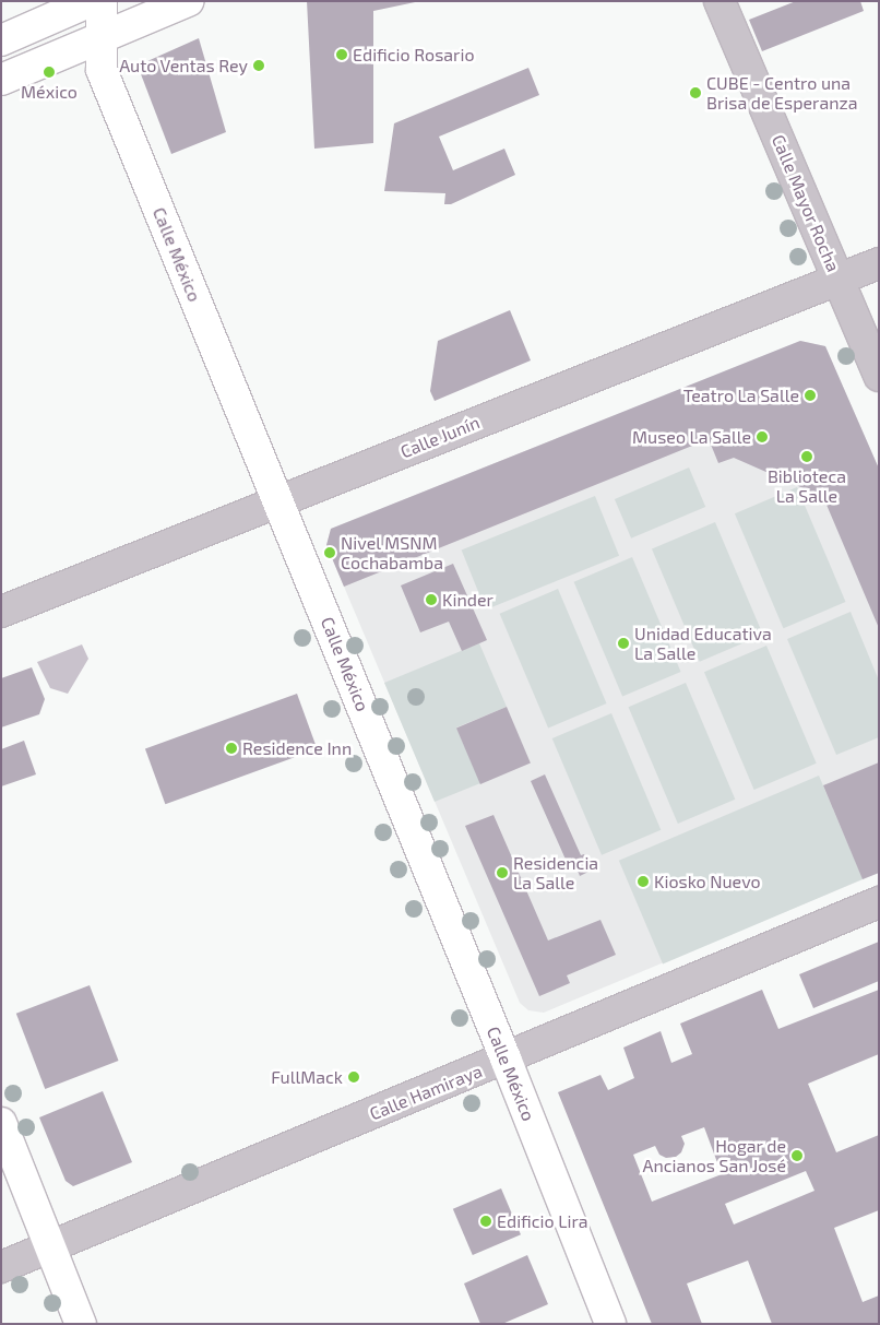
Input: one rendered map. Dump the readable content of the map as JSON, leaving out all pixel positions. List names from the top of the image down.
{
  "streets": {
    "main road": ["Calle México"],
    "street": ["Calle Mayor Rocha", "Calle Junín", "Calle Hamiraya"]
  },
  "crossings": [
    ["Calle Mayor Rocha", "Calle Junín"],
    ["Calle México", "Calle Junín"],
    ["Calle México", "Calle Hamiraya"]
  ],
  "places": [
    "Edificio Rosario",
    "Auto Ventas Rey",
    "México",
    "CUBE - Centro una Brisa de Esperanza",
    "Teatro La Salle",
    "Museo La Salle",
    "Biblioteca La Salle",
    "Nivel MSNM Cochabamba",
    "Kinder",
    "Unidad Educativa La Salle",
    "Residence Inn",
    "Residencia La Salle",
    "Kiosko Nuevo",
    "FullMack",
    "Hogar de Ancianos San José",
    "Edificio Lira"
  ]
}
